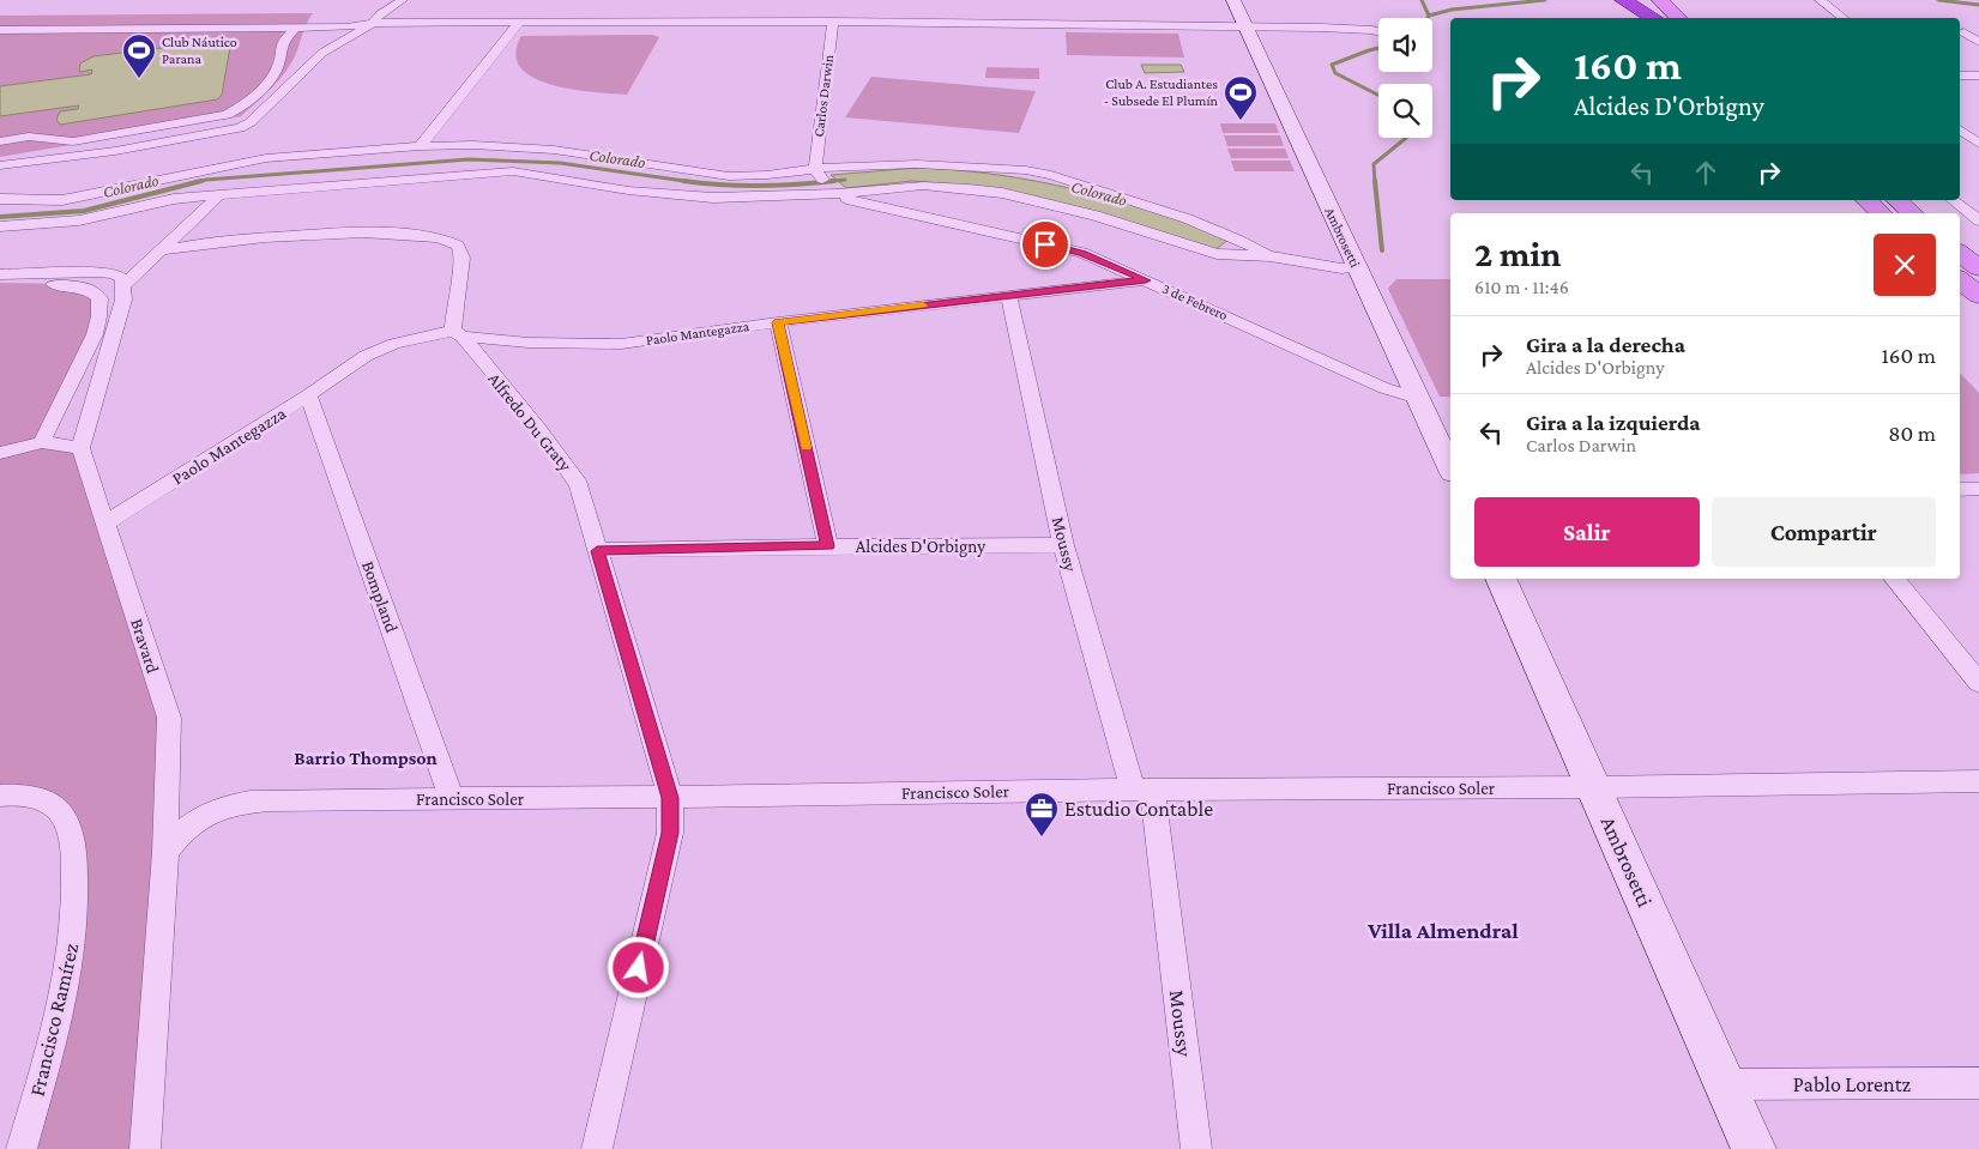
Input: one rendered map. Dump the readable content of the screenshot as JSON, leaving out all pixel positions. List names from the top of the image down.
{
  "streets": {
    "street": [
      "Carlos Darwin",
      "Ambrosetti",
      "3 de Febrero",
      "Paolo Mantegazza",
      "Alfredo Du Graty",
      "Moussy",
      "Alcides D'Orbigny",
      "Bompland",
      "Bravard",
      "Francisco Soler",
      "Francisco Ramírez",
      "Pablo Lorentz"
    ]
  },
  "crossings": [
    ["Ambrosetti", "3 de Febrero"],
    ["Ambrosetti", "Francisco Soler"],
    ["Ambrosetti", "Pablo Lorentz"],
    ["3 de Febrero", "Paolo Mantegazza"],
    ["Paolo Mantegazza", "Alfredo Du Graty"],
    ["Paolo Mantegazza", "Moussy"],
    ["Paolo Mantegazza", "Bompland"],
    ["Paolo Mantegazza", "Bravard"],
    ["Alfredo Du Graty", "Alcides D'Orbigny"],
    ["Alfredo Du Graty", "Francisco Soler"],
    ["Moussy", "Alcides D'Orbigny"],
    ["Moussy", "Francisco Soler"],
    ["Bompland", "Francisco Soler"],
    ["Bravard", "Francisco Soler"]
  ],
  "districts": ["Barrio Thompson", "Villa Almendral"],
  "water": ["Colorado"],
  "places": {
    "sports": ["Club Náutico Parana", "Club A. Estudiantes - Subsede El Plumín"],
    "office": ["Estudio Contable"]
  },
  "page": {
    "turn": ["160 m", "Alcides D'Orbigny"],
    "heading": ["2 min", "610 m · 11:46"],
    "list": [
      {
        "name": "Gira a la derecha",
        "note": "Alcides D'Orbigny",
        "value": "160 m"
      },
      {
        "name": "Gira a la izquierda",
        "note": "Carlos Darwin",
        "value": "80 m"
      }
    ],
    "buttons": ["Salir", "Compartir"]
  }
}
